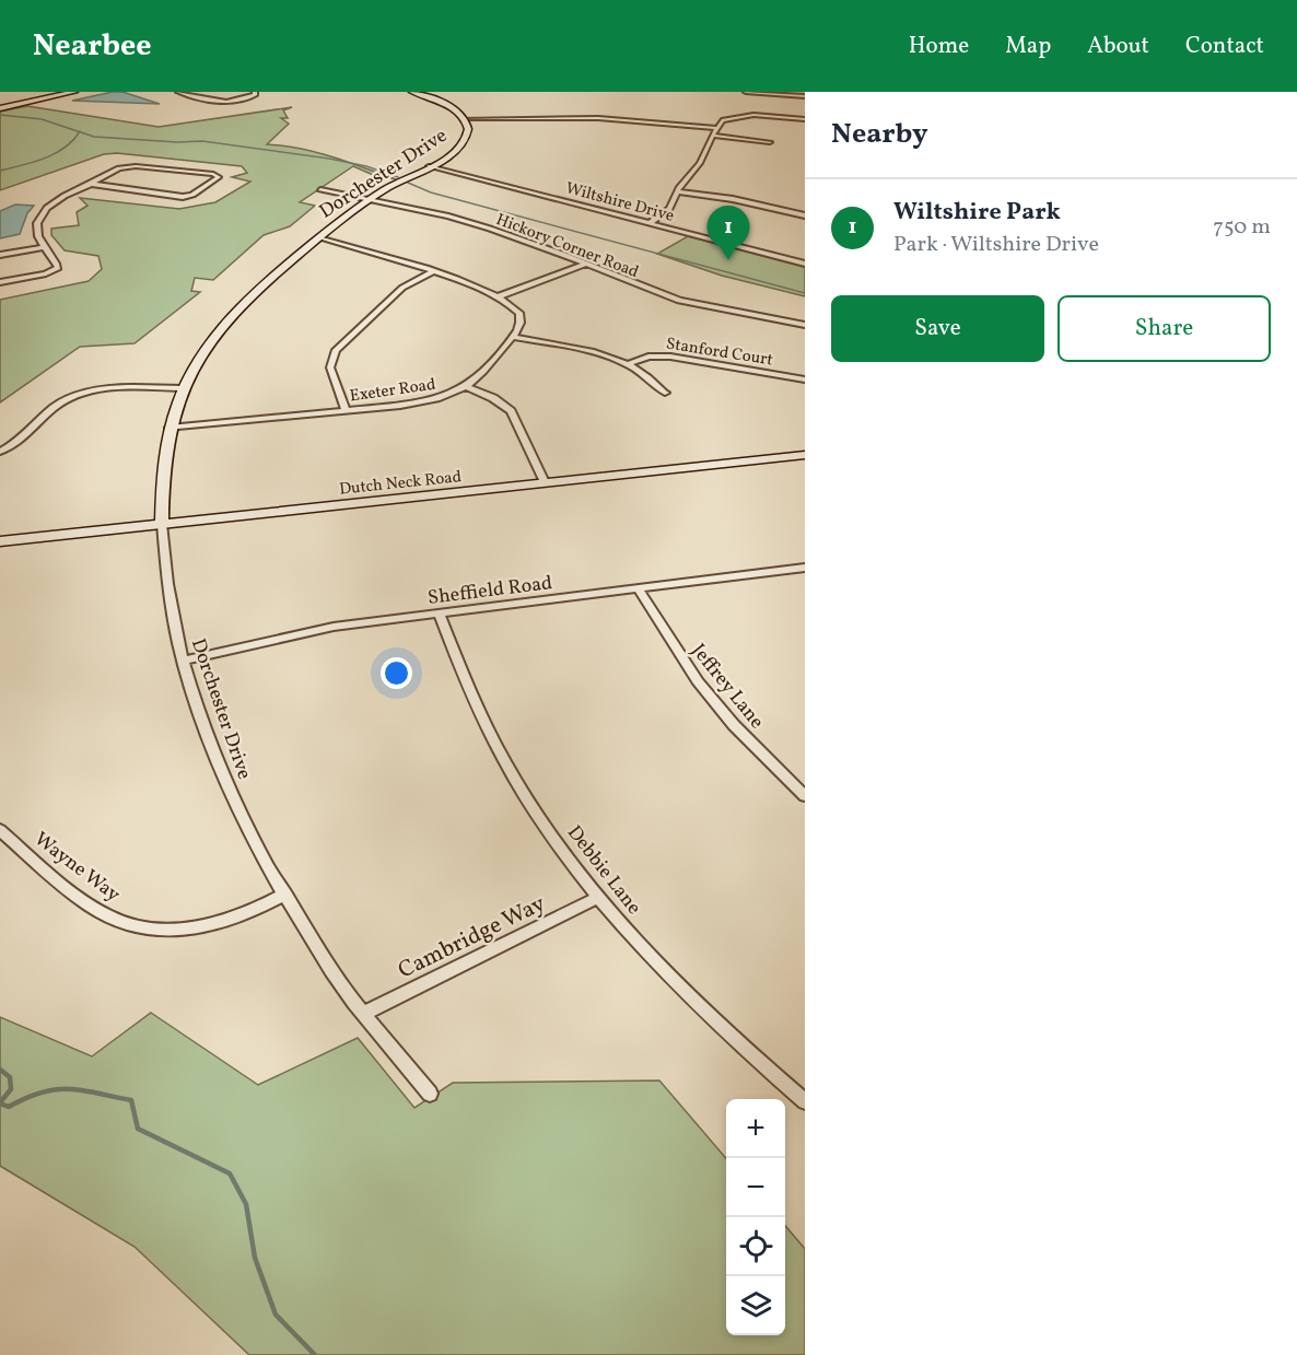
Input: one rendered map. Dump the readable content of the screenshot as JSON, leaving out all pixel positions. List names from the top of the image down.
{
  "streets": {
    "street": [
      "Dorchester Drive",
      "Wiltshire Drive",
      "Hickory Corner Road",
      "Stanford Court",
      "Exeter Road",
      "Dutch Neck Road",
      "Sheffield Road",
      "Jeffrey Lane",
      "Wayne Way",
      "Debbie Lane",
      "Cambridge Way"
    ]
  },
  "crossings": [
    ["Dorchester Drive", "Wiltshire Drive"],
    ["Dorchester Drive", "Hickory Corner Road"],
    ["Dorchester Drive", "Exeter Road"],
    ["Dorchester Drive", "Dutch Neck Road"],
    ["Dorchester Drive", "Sheffield Road"],
    ["Dorchester Drive", "Wayne Way"],
    ["Dorchester Drive", "Cambridge Way"],
    ["Sheffield Road", "Jeffrey Lane"],
    ["Sheffield Road", "Debbie Lane"],
    ["Debbie Lane", "Cambridge Way"]
  ],
  "page": {
    "header": "Nearbee",
    "nav": [
      "Home",
      "Map",
      "About",
      "Contact"
    ],
    "heading": "Nearby",
    "list": [
      {
        "mark": "1",
        "name": "Wiltshire Park",
        "note": "Park · Wiltshire Drive",
        "value": "750 m"
      }
    ],
    "pins": "1",
    "buttons": ["Save", "Share"],
    "map_buttons": ["+", "−"]
  }
}
